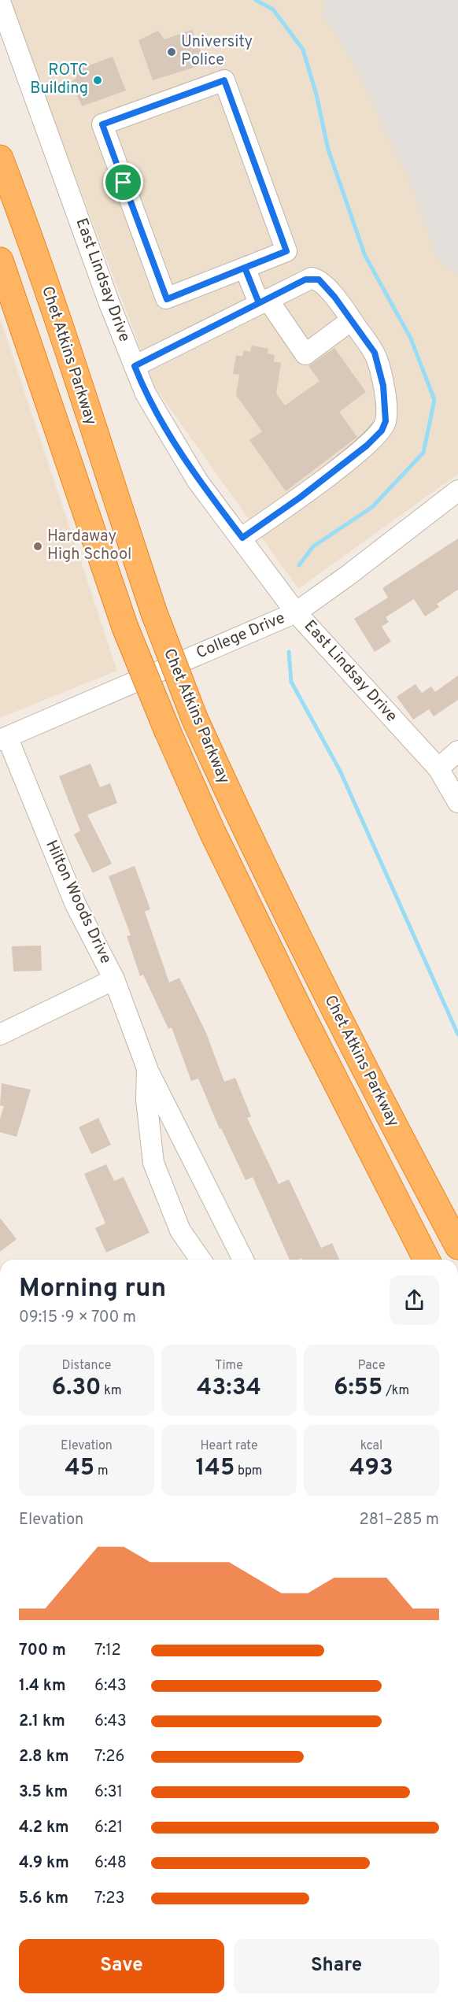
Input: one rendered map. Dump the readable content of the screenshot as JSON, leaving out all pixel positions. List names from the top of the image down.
{
  "streets": {
    "highway": ["Chet Atkins Parkway"],
    "street": ["East Lindsay Drive", "College Drive", "Hilton Woods Drive"]
  },
  "crossings": [
    ["East Lindsay Drive", "College Drive"],
    ["College Drive", "Hilton Woods Drive"]
  ],
  "places": ["University Police", "ROTC Building", "Hardaway High School"],
  "page": {
    "heading": ["Morning run", "09:15 · 9 × 700 m"],
    "stats": [
      ["Distance", "6.30 km"],
      ["Time", "43:34"],
      ["Pace", "6:55 /km"],
      ["Elevation", "45 m"],
      ["Heart rate", "145 bpm"],
      ["kcal", "493"]
    ],
    "chart": ["Elevation", "281–285 m"],
    "list": [
      {
        "name": "700 m",
        "note": "7:12"
      },
      {
        "name": "1.4 km",
        "note": "6:43"
      },
      {
        "name": "2.1 km",
        "note": "6:43"
      },
      {
        "name": "2.8 km",
        "note": "7:26"
      },
      {
        "name": "3.5 km",
        "note": "6:31"
      },
      {
        "name": "4.2 km",
        "note": "6:21"
      },
      {
        "name": "4.9 km",
        "note": "6:48"
      },
      {
        "name": "5.6 km",
        "note": "7:23"
      }
    ],
    "buttons": ["Save", "Share"]
  }
}
